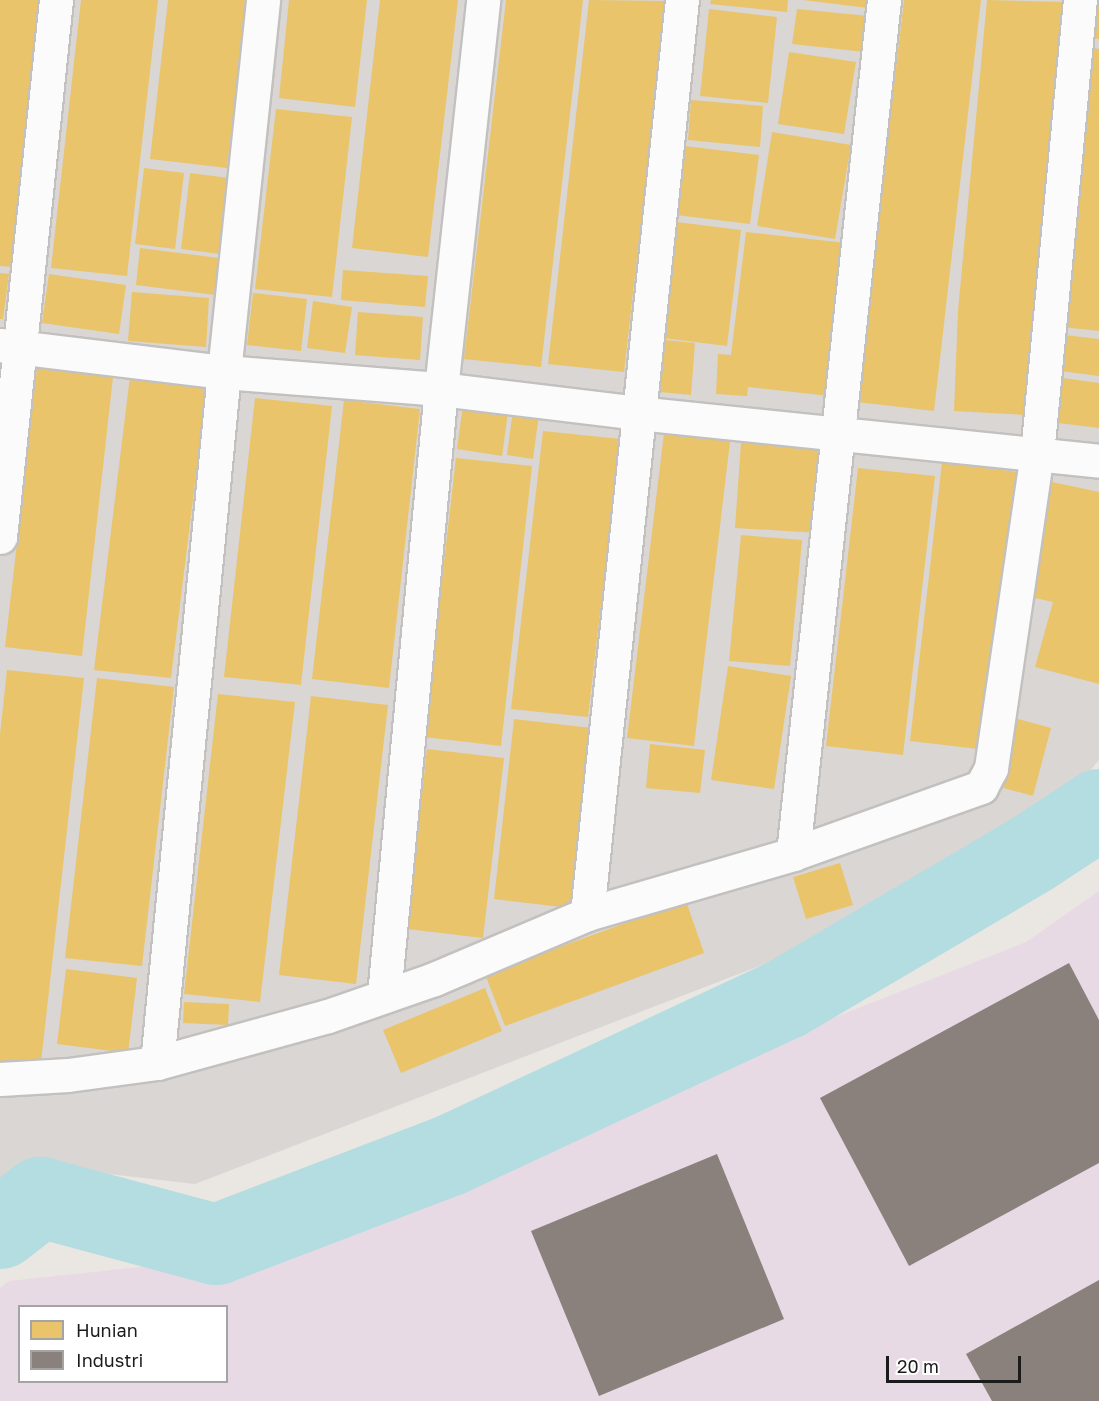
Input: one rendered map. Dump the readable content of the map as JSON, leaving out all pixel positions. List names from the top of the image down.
{
  "legend": ["Hunian", "Industri"],
  "scale_bar": "20 m"
}
